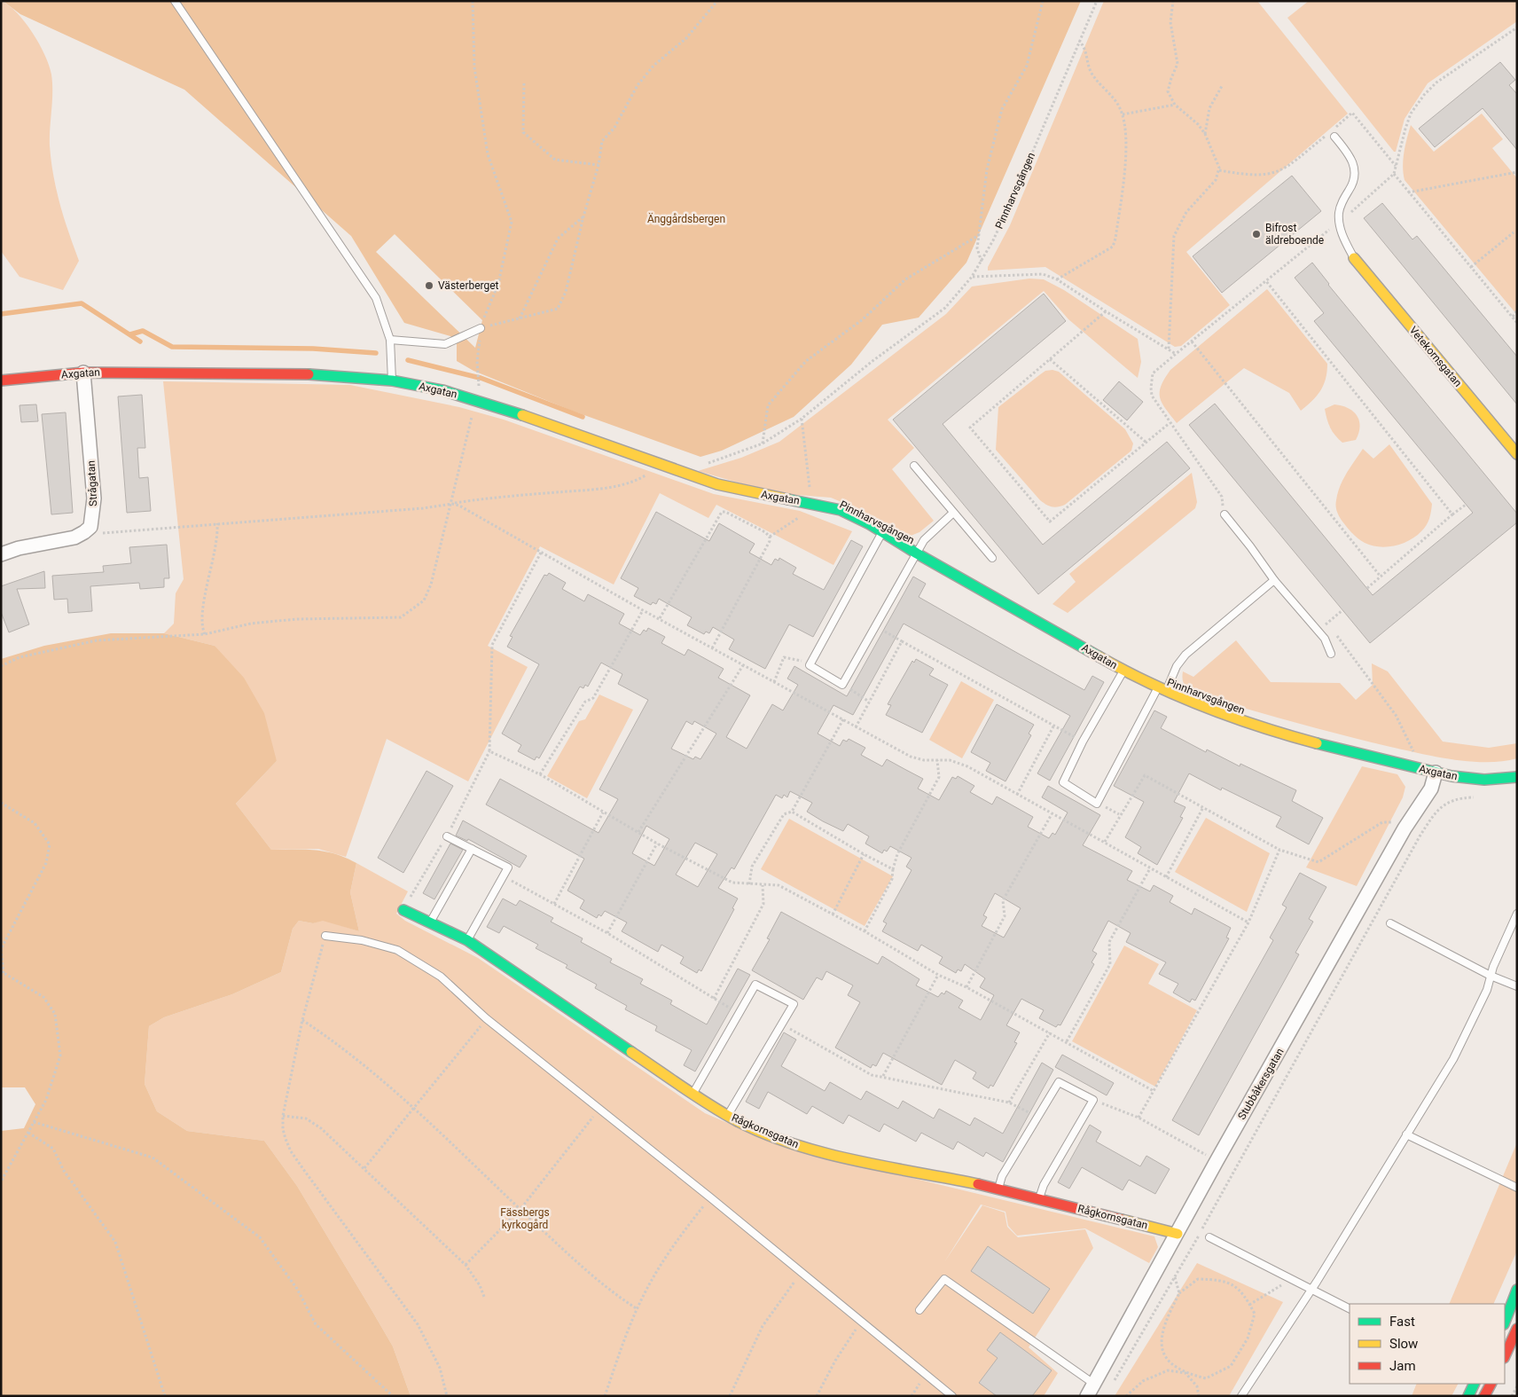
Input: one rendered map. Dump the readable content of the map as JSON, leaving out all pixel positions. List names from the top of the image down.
{
  "streets": {
    "street": [
      "Vetekornsgatan",
      "Axgatan",
      "Strågatan",
      "Stubbåkersgatan",
      "Rågkornsgatan"
    ],
    "path": ["Pinnharvsgången"]
  },
  "crossings": [
    ["Axgatan", "Strågatan"],
    ["Axgatan", "Stubbåkersgatan"],
    ["Stubbåkersgatan", "Rågkornsgatan"]
  ],
  "parks": ["Änggårdsbergen", "Fässbergs kyrkogård"],
  "places": ["Bifrost äldreboende", "Västerberget"],
  "legend": ["Fast", "Slow", "Jam"]
}
